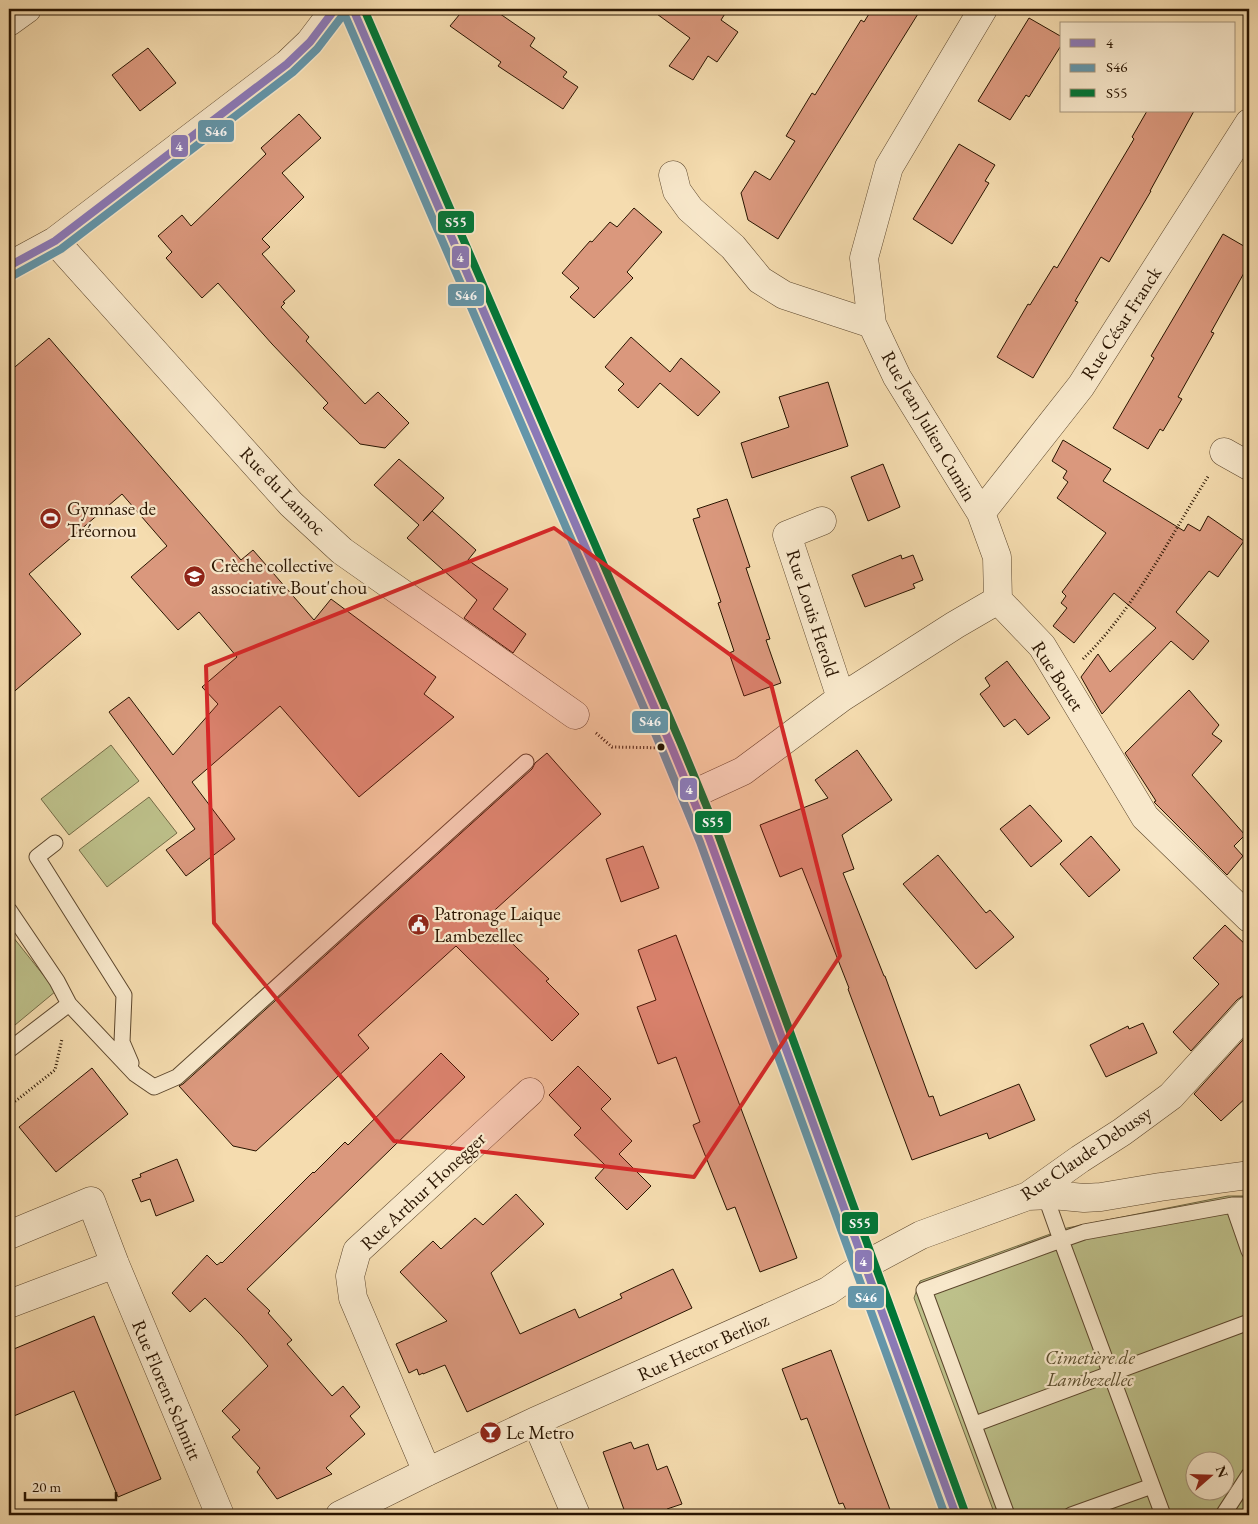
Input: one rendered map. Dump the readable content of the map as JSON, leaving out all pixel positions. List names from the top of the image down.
{
  "streets": {
    "street": [
      "Rue César Franck",
      "Rue Jean Julien Cumin",
      "Rue du Lannoc",
      "Rue Louis Herold",
      "Rue Bouet",
      "Rue Claude Debussy",
      "Rue Arthur Honegger",
      "Rue Hector Berlioz",
      "Rue Florent Schmitt"
    ]
  },
  "crossings": [
    ["Rue César Franck", "Rue Jean Julien Cumin"],
    ["Rue Jean Julien Cumin", "Rue Bouet"],
    ["Rue Claude Debussy", "Rue Hector Berlioz"],
    ["Rue Arthur Honegger", "Rue Hector Berlioz"]
  ],
  "parks": ["Cimetière de Lambezellec"],
  "places": {
    "sports": ["Gymnase de Tréornou"],
    "school or university": ["Crèche collective associative Bout'chou"],
    "public building": ["Patronage Laique Lambezellec"],
    "bar": ["Le Metro"]
  },
  "lines": ["transit line 4", "transit line S55", "transit line S46"],
  "legend": ["4", "S46", "S55"],
  "scale_bar": "20 m",
  "north": "right"
}
